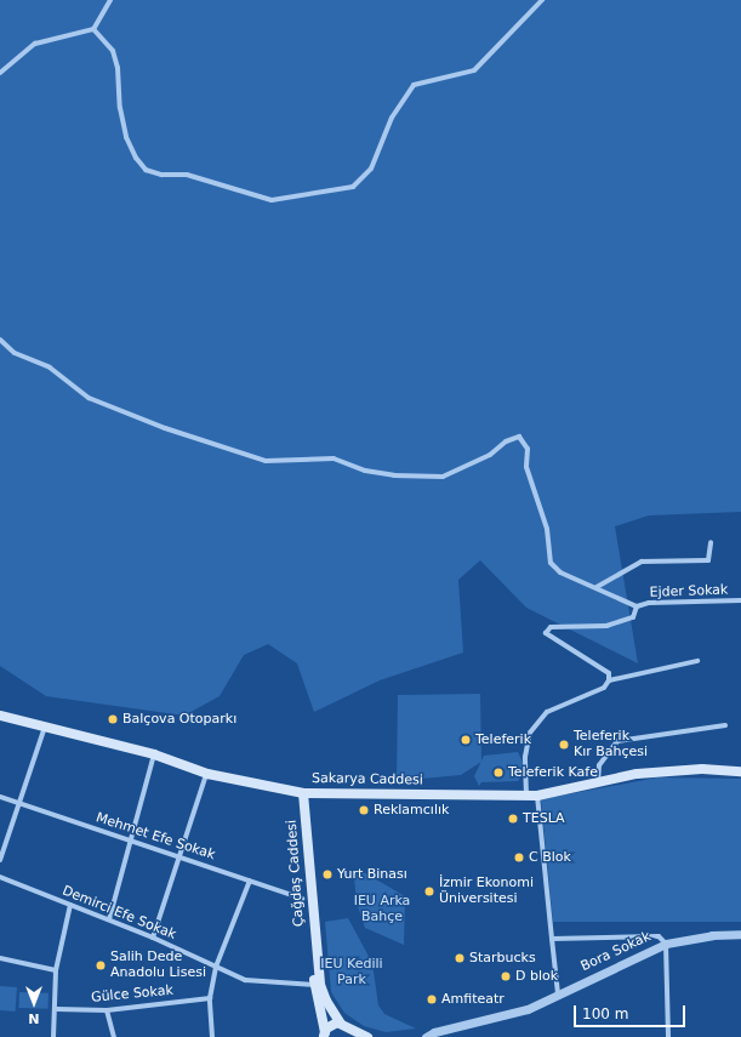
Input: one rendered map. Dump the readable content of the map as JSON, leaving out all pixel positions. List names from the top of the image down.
{
  "streets": {
    "main road": ["Sakarya Caddesi", "Çağdaş Caddesi"],
    "street": [
      "Ejder Sokak",
      "Mehmet Efe Sokak",
      "Demirci Efe Sokak",
      "Bora Sokak",
      "Gülce Sokak"
    ]
  },
  "crossings": [
    ["Sakarya Caddesi", "Çağdaş Caddesi"],
    ["Çağdaş Caddesi", "Demirci Efe Sokak"]
  ],
  "parks": ["IEU Arka Bahçe", "IEU Kedili Park"],
  "places": [
    "Balçova Otoparkı",
    "Teleferik",
    "Teleferik Kır Bahçesi",
    "Teleferik Kafe",
    "Reklamcılık",
    "TESLA",
    "C Blok",
    "Yurt Binası",
    "İzmir Ekonomi Üniversitesi",
    "Starbucks",
    "Salih Dede Anadolu Lisesi",
    "D blok",
    "Amfiteatr"
  ],
  "scale_bar": "100 m",
  "north": "bottom"
}
